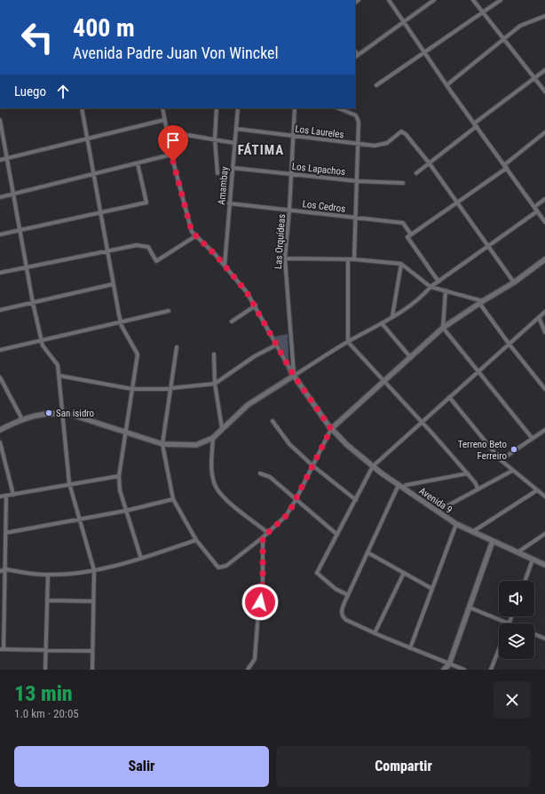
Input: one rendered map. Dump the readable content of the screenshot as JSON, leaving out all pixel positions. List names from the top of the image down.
{
  "streets": {
    "main road": ["Avenida 9"],
    "street": [
      "Los Laureles",
      "Los Lapachos",
      "Amambay",
      "Los Cedros",
      "Las Orquídeas"
    ]
  },
  "crossings": [
    ["Los Laureles", "Amambay"],
    ["Los Laureles", "Las Orquídeas"],
    ["Los Lapachos", "Amambay"],
    ["Los Lapachos", "Las Orquídeas"],
    ["Amambay", "Los Cedros"],
    ["Los Cedros", "Las Orquídeas"],
    ["Las Orquídeas", "Avenida 9"]
  ],
  "districts": ["FÁTIMA"],
  "places": ["San isidro", "Terreno Beto Ferreiro"],
  "page": {
    "turn": ["400 m", "Avenida Padre Juan Von Winckel"],
    "then": "Luego",
    "heading": ["13 min", "1.0 km · 20:05"],
    "buttons": ["Salir", "Compartir"]
  }
}
